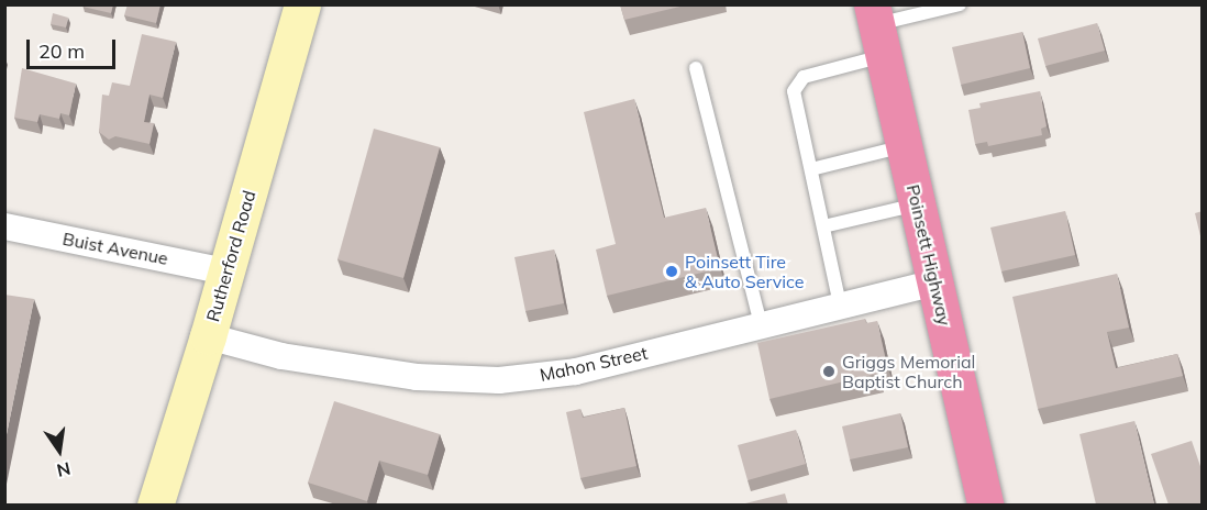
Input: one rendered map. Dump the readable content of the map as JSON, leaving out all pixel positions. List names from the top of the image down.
{
  "streets": {
    "highway": ["Poinsett Highway"],
    "street": ["Buist Avenue", "Rutherford Road", "Mahon Street"]
  },
  "crossings": [
    ["Buist Avenue", "Rutherford Road"],
    ["Poinsett Highway", "Mahon Street"],
    ["Rutherford Road", "Mahon Street"]
  ],
  "places": ["Poinsett Tire & Auto Service", "Griggs Memorial Baptist Church"],
  "scale_bar": "20 m",
  "north": "bottom"
}
